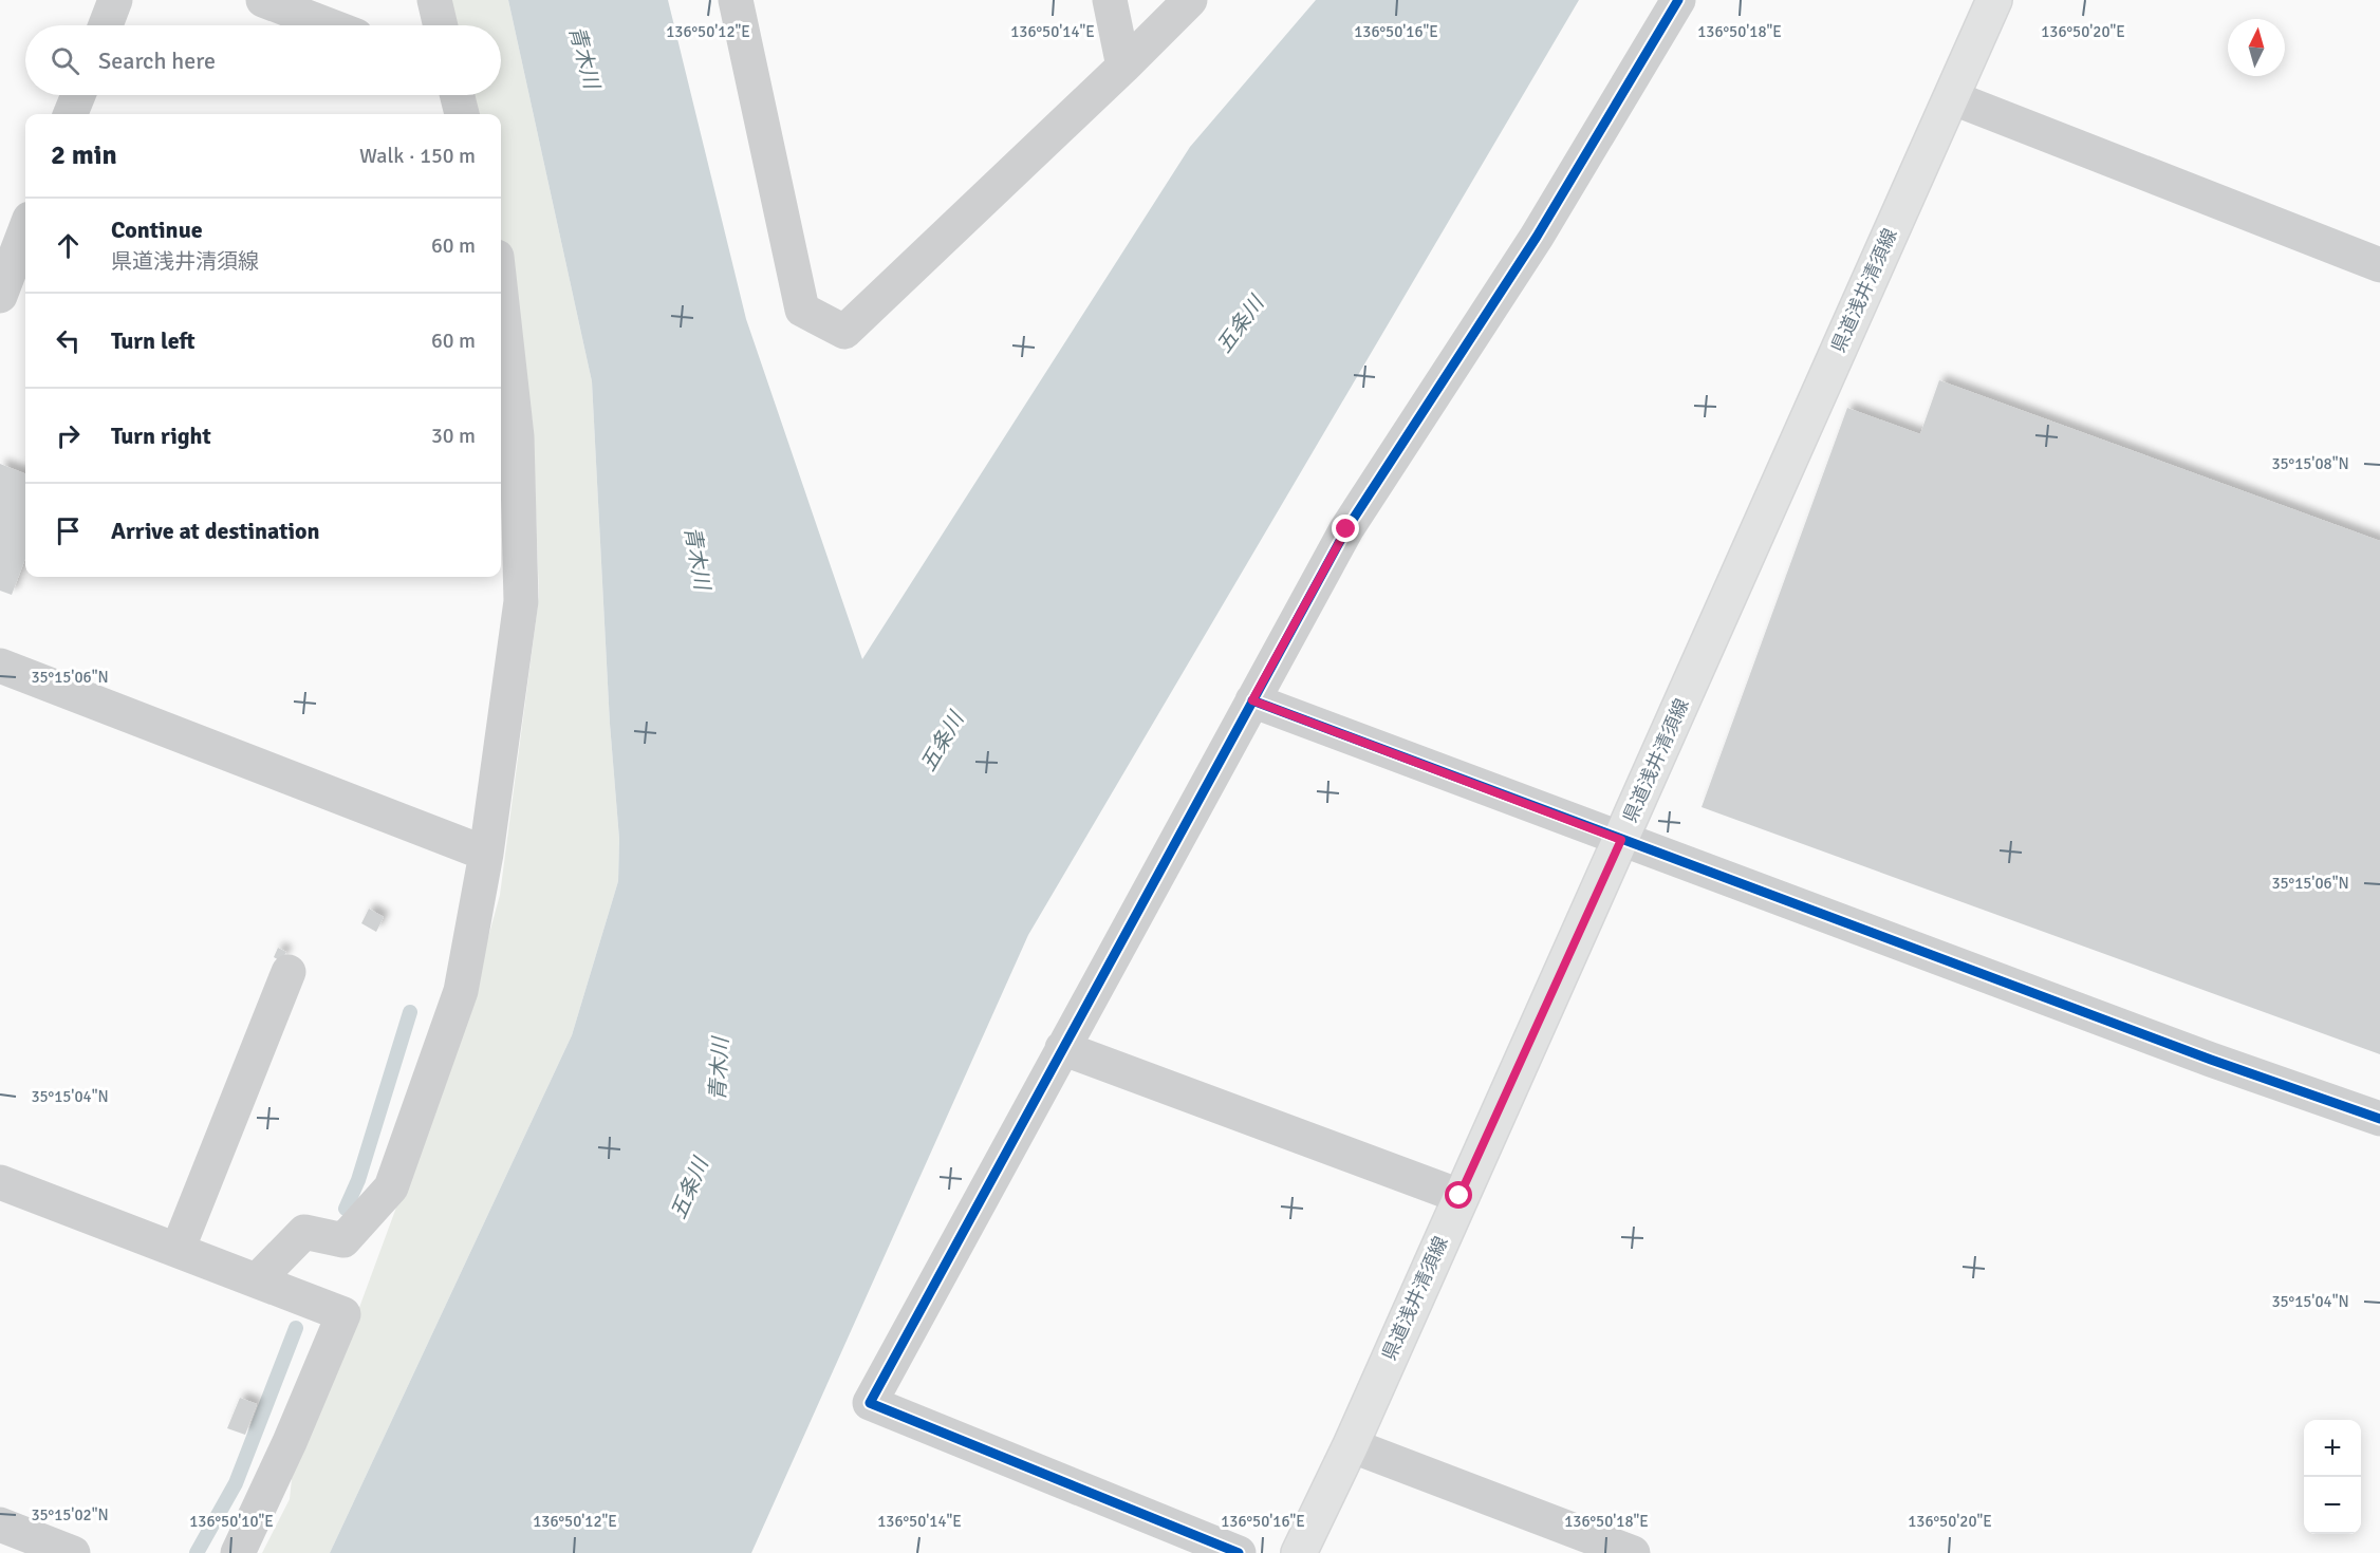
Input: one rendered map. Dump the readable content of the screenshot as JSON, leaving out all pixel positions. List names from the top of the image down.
{
  "streets": {
    "main road": ["県道浅井清須線"]
  },
  "water": ["青木川", "五条川"],
  "north": "top",
  "page": {
    "search": "Search here",
    "heading": ["2 min", "Walk · 150 m"],
    "list": [
      ["Continue", "県道浅井清須線", "60 m"],
      ["Turn left", "60 m"],
      ["Turn right", "30 m"],
      "Arrive at destination"
    ],
    "map_buttons": ["+", "−"]
  },
  "coordinates": [
    "136°50'12\"E",
    "136°50'14\"E",
    "136°50'16\"E",
    "136°50'18\"E",
    "136°50'20\"E",
    "35°15'08\"N",
    "35°15'06\"N",
    "35°15'04\"N",
    "35°15'02\"N",
    "136°50'10\"E"
  ]
}
